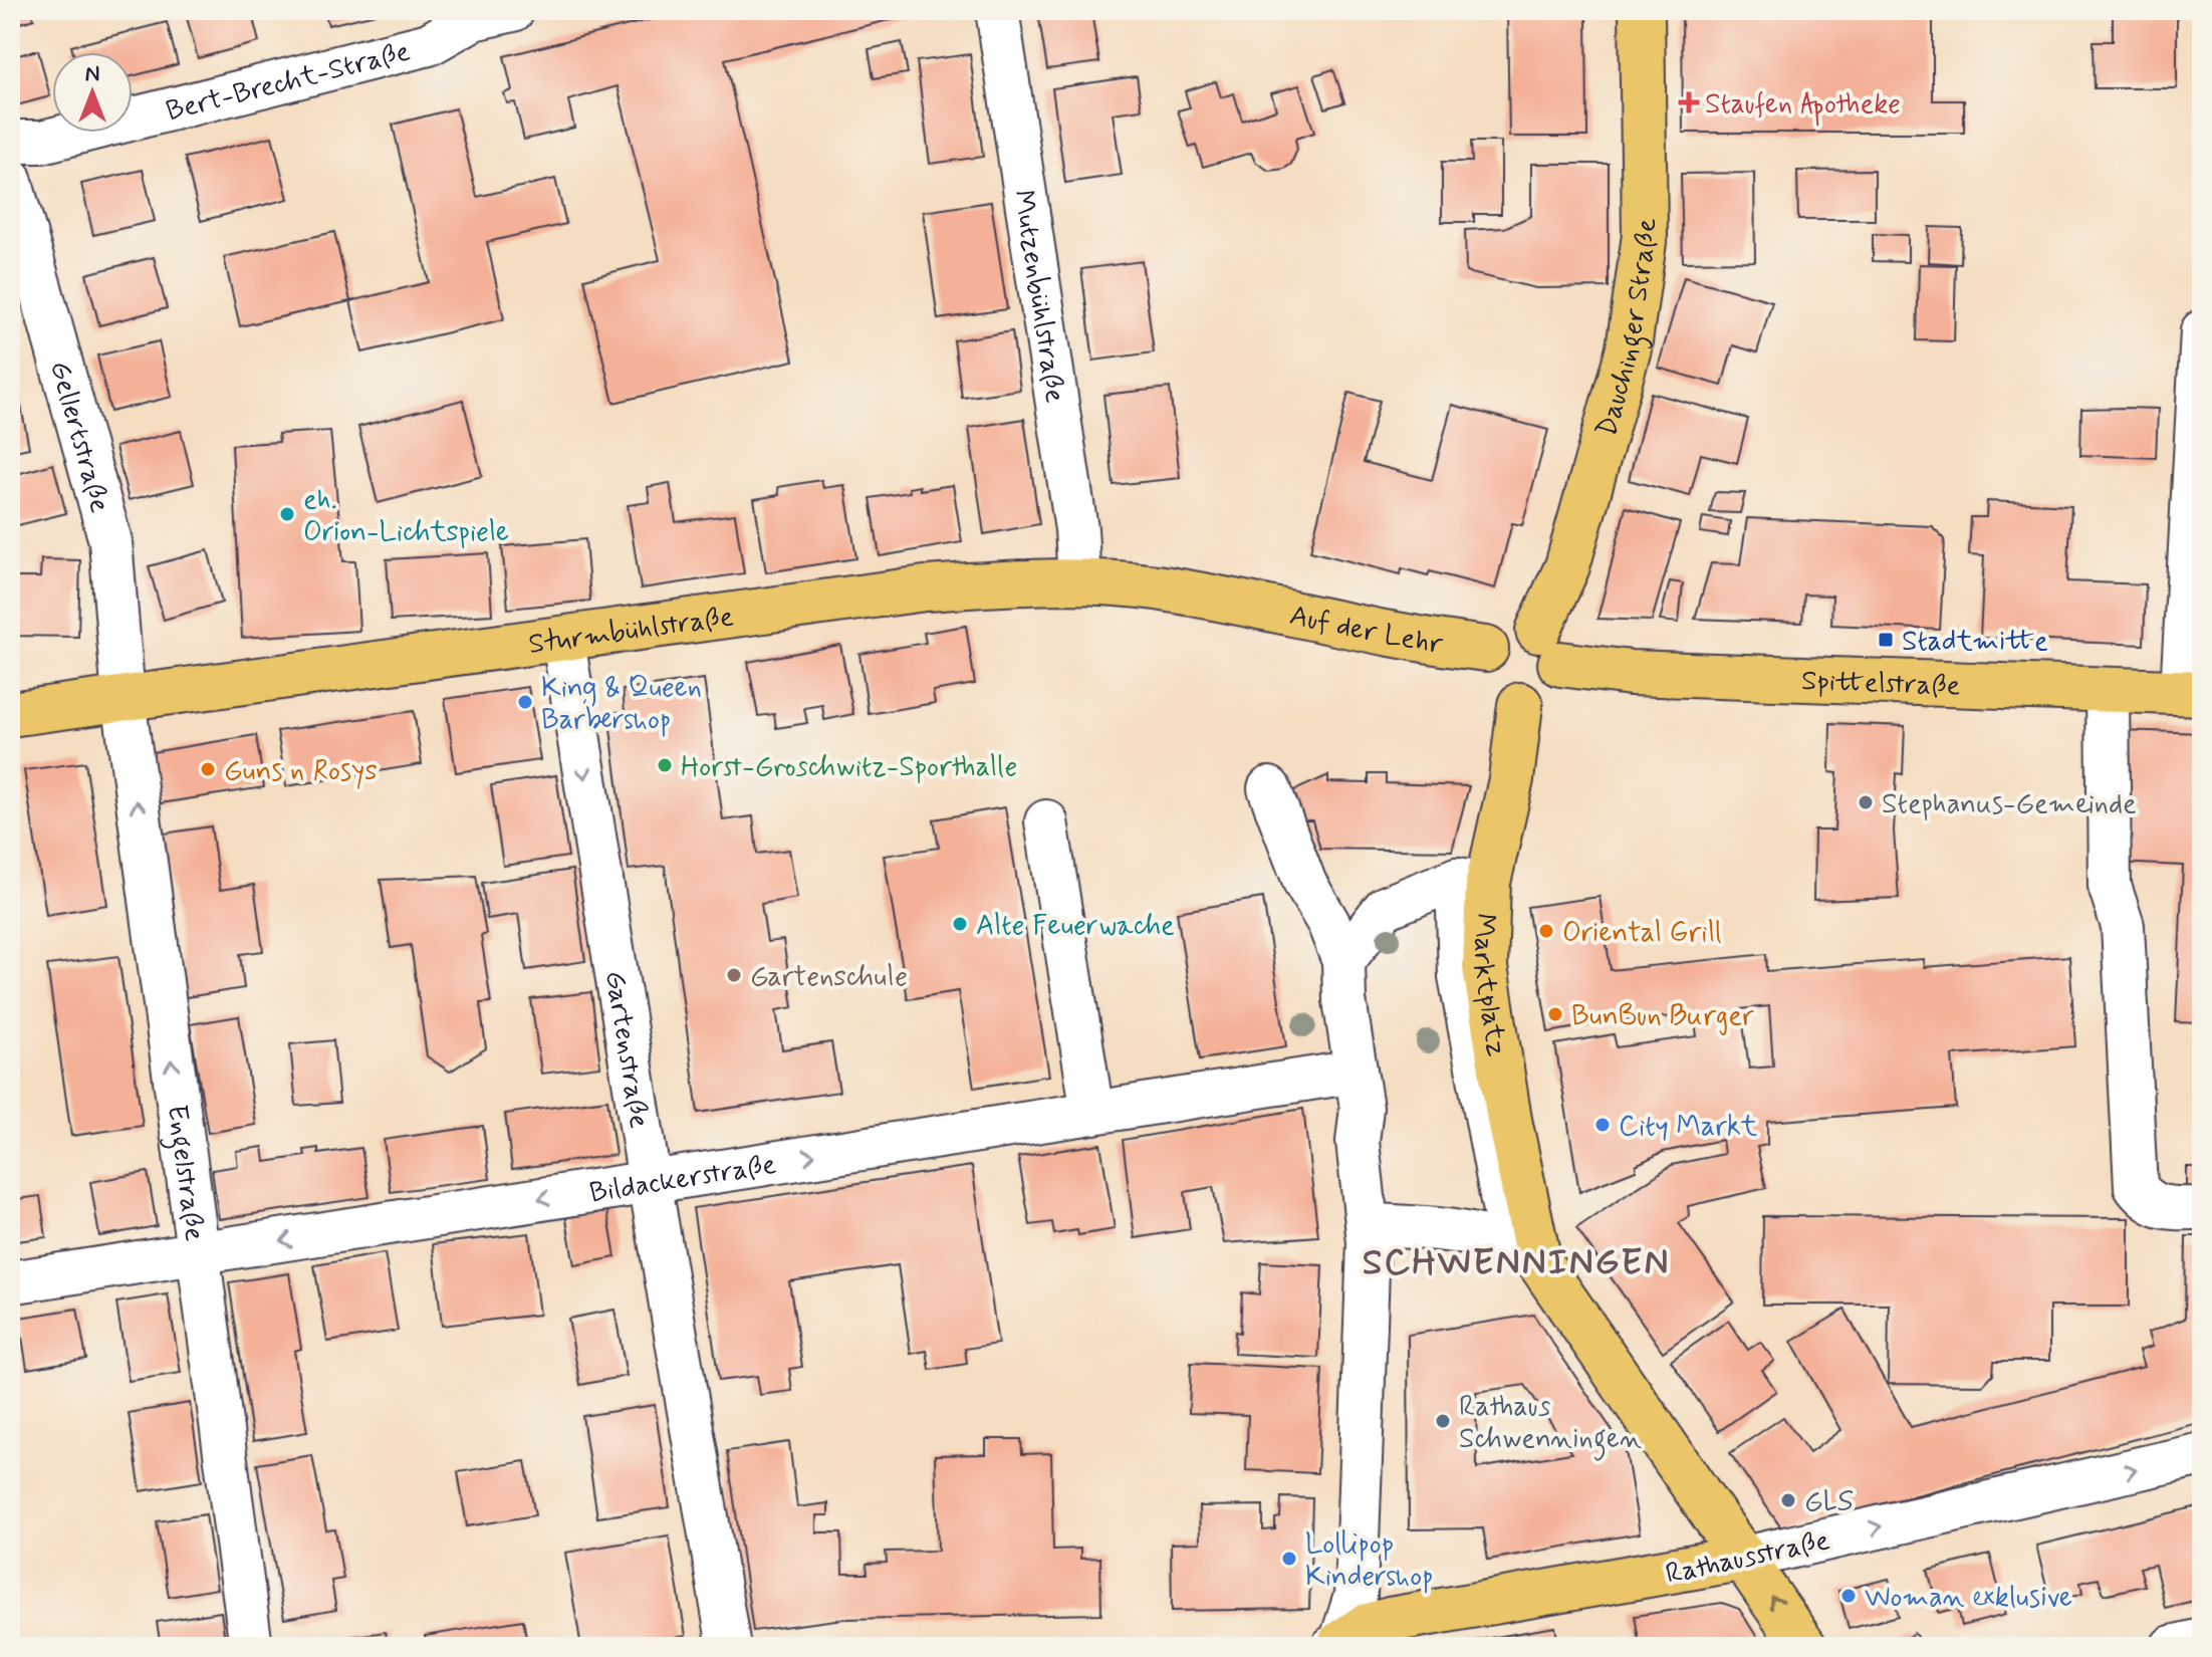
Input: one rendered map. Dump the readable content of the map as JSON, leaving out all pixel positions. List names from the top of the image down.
{
  "streets": {
    "main road": [
      "Dauchinger Straße",
      "Auf der Lehr",
      "Sturmbühlstraße",
      "Spittelstraße",
      "Marktplatz",
      "Rathausstraße"
    ],
    "street": [
      "Bert-Brecht-Straße",
      "Mutzenbühlstraße",
      "Gellertstraße",
      "Gartenstraße",
      "Engelstraße",
      "Bildackerstraße"
    ]
  },
  "crossings": [
    ["Mutzenbühlstraße", "Sturmbühlstraße"],
    ["Dauchinger Straße", "Auf der Lehr"],
    ["Dauchinger Straße", "Spittelstraße"],
    ["Dauchinger Straße", "Marktplatz"],
    ["Gellertstraße", "Sturmbühlstraße"],
    ["Gellertstraße", "Engelstraße"],
    ["Auf der Lehr", "Sturmbühlstraße"],
    ["Auf der Lehr", "Spittelstraße"],
    ["Auf der Lehr", "Marktplatz"],
    ["Sturmbühlstraße", "Gartenstraße"],
    ["Sturmbühlstraße", "Engelstraße"],
    ["Spittelstraße", "Marktplatz"],
    ["Gartenstraße", "Bildackerstraße"],
    ["Engelstraße", "Bildackerstraße"]
  ],
  "one_way": ["Gartenstraße", "Engelstraße", "Rathausstraße"],
  "districts": ["SCHWENNINGEN"],
  "places": {
    "health": ["Staufen Apotheke"],
    "other": [
      "eh. Orion-Lichtspiele",
      "King & Queen Barbershop",
      "Horst-Groschwitz-Sporthalle",
      "Guns n Rosys",
      "Stephanus-Gemeinde",
      "Alte Feuerwache",
      "Oriental Grill",
      "Gartenschule",
      "BunBun Burger",
      "City Markt",
      "Rathaus Schwenningen",
      "GLS",
      "Lollipop Kindershop",
      "Woman exklusive"
    ],
    "transit": ["Stadtmitte"]
  },
  "north": "top"
}
